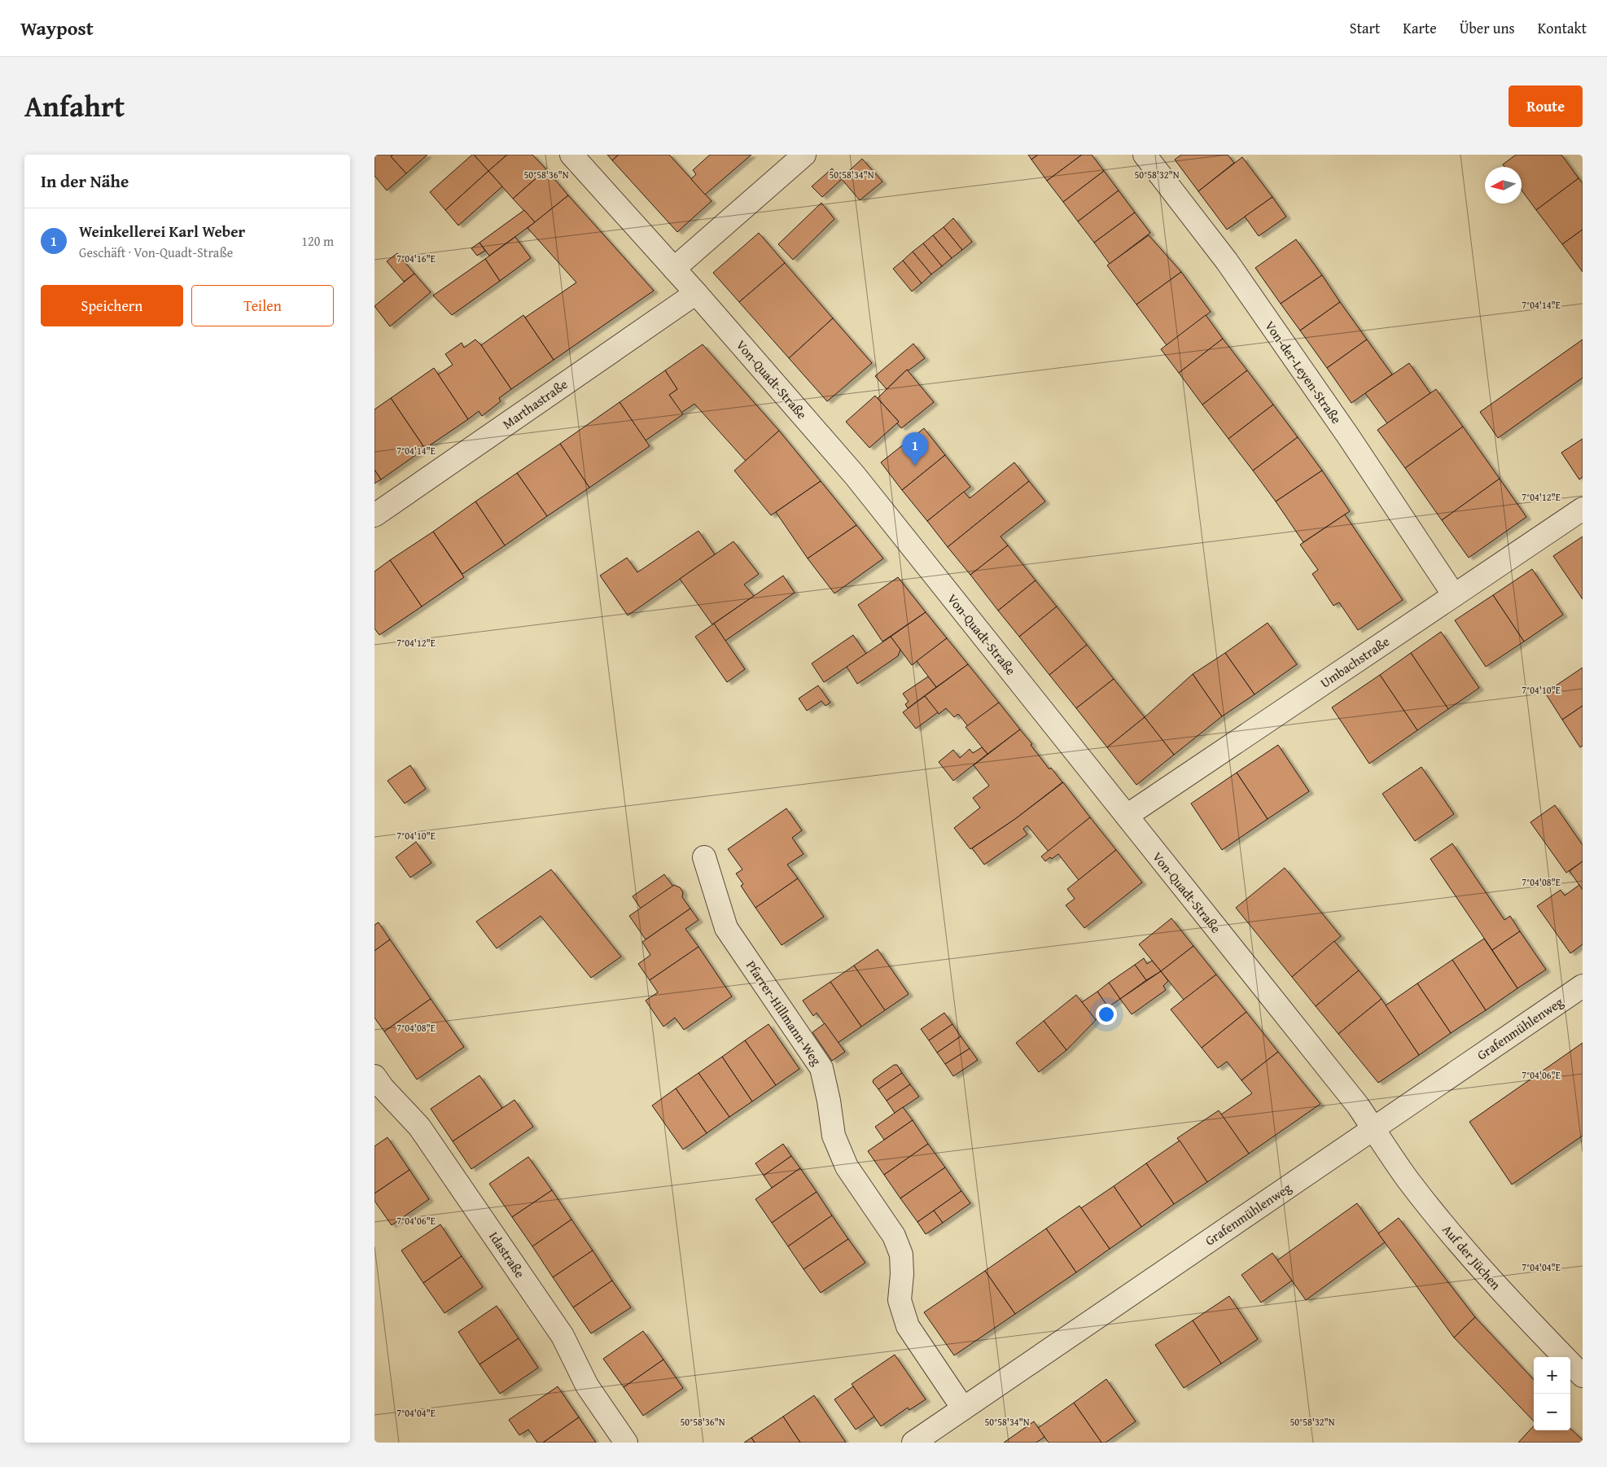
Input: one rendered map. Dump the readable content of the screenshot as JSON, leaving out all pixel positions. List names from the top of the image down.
{
  "streets": {
    "street": [
      "Von-der-Leyen-Straße",
      "Von-Quadt-Straße",
      "Marthastraße",
      "Umbachstraße",
      "Pfarrer-Hillmann-Weg",
      "Grafenmühlenweg",
      "Idastraße",
      "Auf der Jüchen"
    ]
  },
  "crossings": [
    ["Von-der-Leyen-Straße", "Umbachstraße"],
    ["Von-Quadt-Straße", "Marthastraße"],
    ["Von-Quadt-Straße", "Umbachstraße"],
    ["Von-Quadt-Straße", "Grafenmühlenweg"],
    ["Von-Quadt-Straße", "Auf der Jüchen"],
    ["Pfarrer-Hillmann-Weg", "Grafenmühlenweg"],
    ["Grafenmühlenweg", "Auf der Jüchen"]
  ],
  "north": "left",
  "page": {
    "header": "Waypost",
    "nav": [
      "Start",
      "Karte",
      "Über uns",
      "Kontakt"
    ],
    "title": "Anfahrt",
    "buttons": [
      "Route",
      ["Speichern", "Teilen"]
    ],
    "heading": "In der Nähe",
    "list": [
      {
        "mark": "1",
        "name": "Weinkellerei Karl Weber",
        "note": "Geschäft · Von-Quadt-Straße",
        "value": "120 m"
      }
    ],
    "pins": "1",
    "map_buttons": ["+", "−"]
  },
  "coordinates": [
    "50°58'36\"N",
    "50°58'34\"N",
    "50°58'32\"N",
    "7°04'16\"E",
    "7°04'14\"E",
    "7°04'12\"E",
    "7°04'10\"E",
    "7°04'08\"E",
    "7°04'06\"E",
    "7°04'04\"E"
  ]
}
